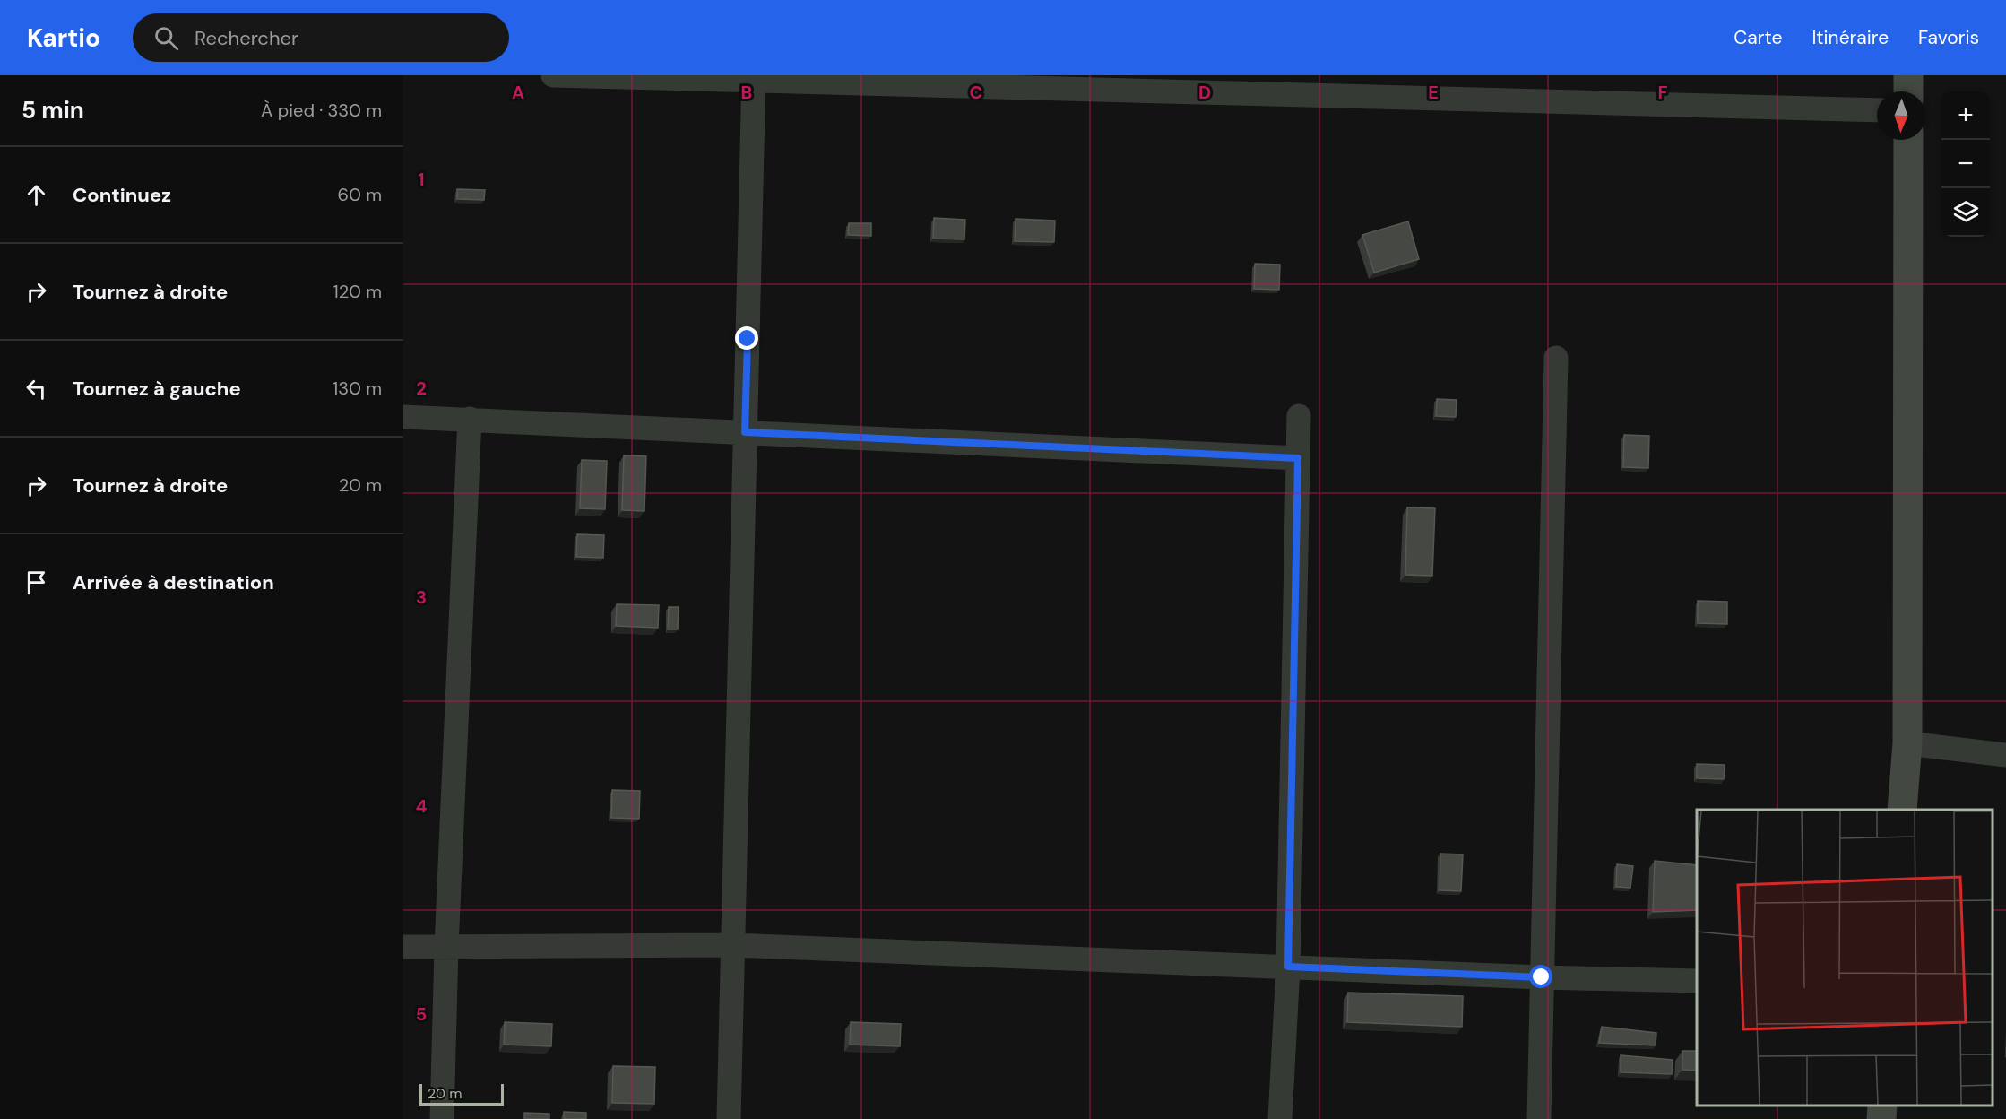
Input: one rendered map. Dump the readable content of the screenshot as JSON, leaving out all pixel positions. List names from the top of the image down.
{
  "scale_bar": "20 m",
  "north": "bottom",
  "page": {
    "header": "Kartio",
    "search": "Rechercher",
    "nav": ["Carte", "Itinéraire", "Favoris"],
    "heading": ["5 min", "À pied · 330 m"],
    "map_buttons": ["+", "−"],
    "list": [
      ["Continuez", "60 m"],
      ["Tournez à droite", "120 m"],
      ["Tournez à gauche", "130 m"],
      ["Tournez à droite", "20 m"],
      "Arrivée à destination"
    ],
    "scale": "20 m"
  },
  "grid": {
    "columns": [
      "A",
      "B",
      "C",
      "D",
      "E",
      "F"
    ],
    "rows": [
      "1",
      "2",
      "3",
      "4",
      "5"
    ]
  }
}
